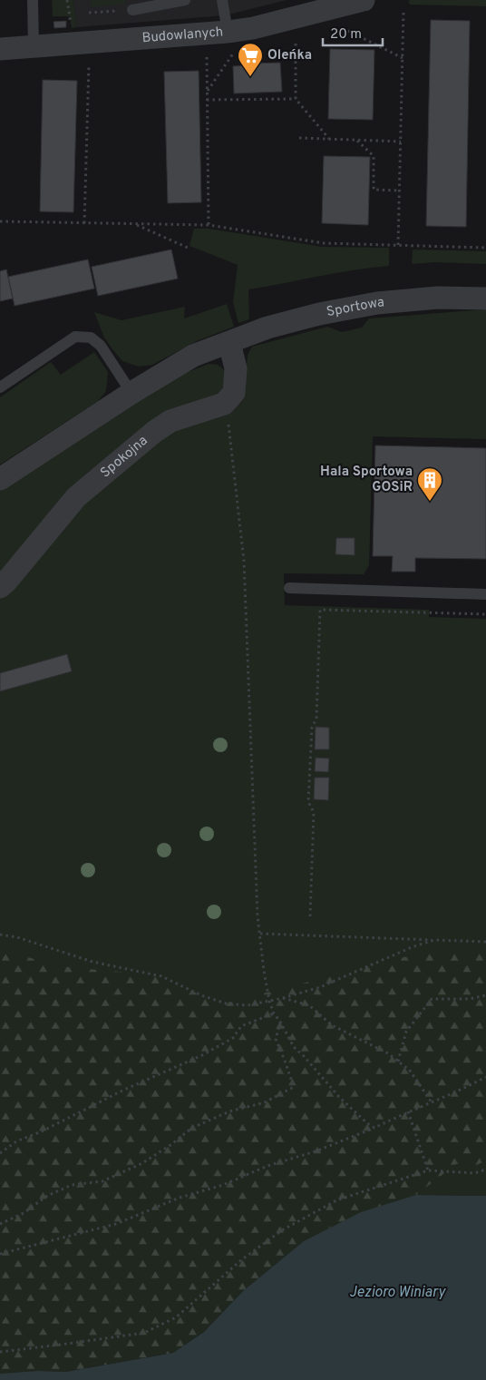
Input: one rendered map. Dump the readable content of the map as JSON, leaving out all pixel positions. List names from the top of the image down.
{
  "streets": {
    "street": ["Budowlanych", "Sportowa", "Spokojna"]
  },
  "water": ["Jezioro Winiary"],
  "places": {
    "supermarket": ["Oleńka"],
    "building": ["Hala Sportowa GOSiR"]
  },
  "scale_bar": "20 m"
}
